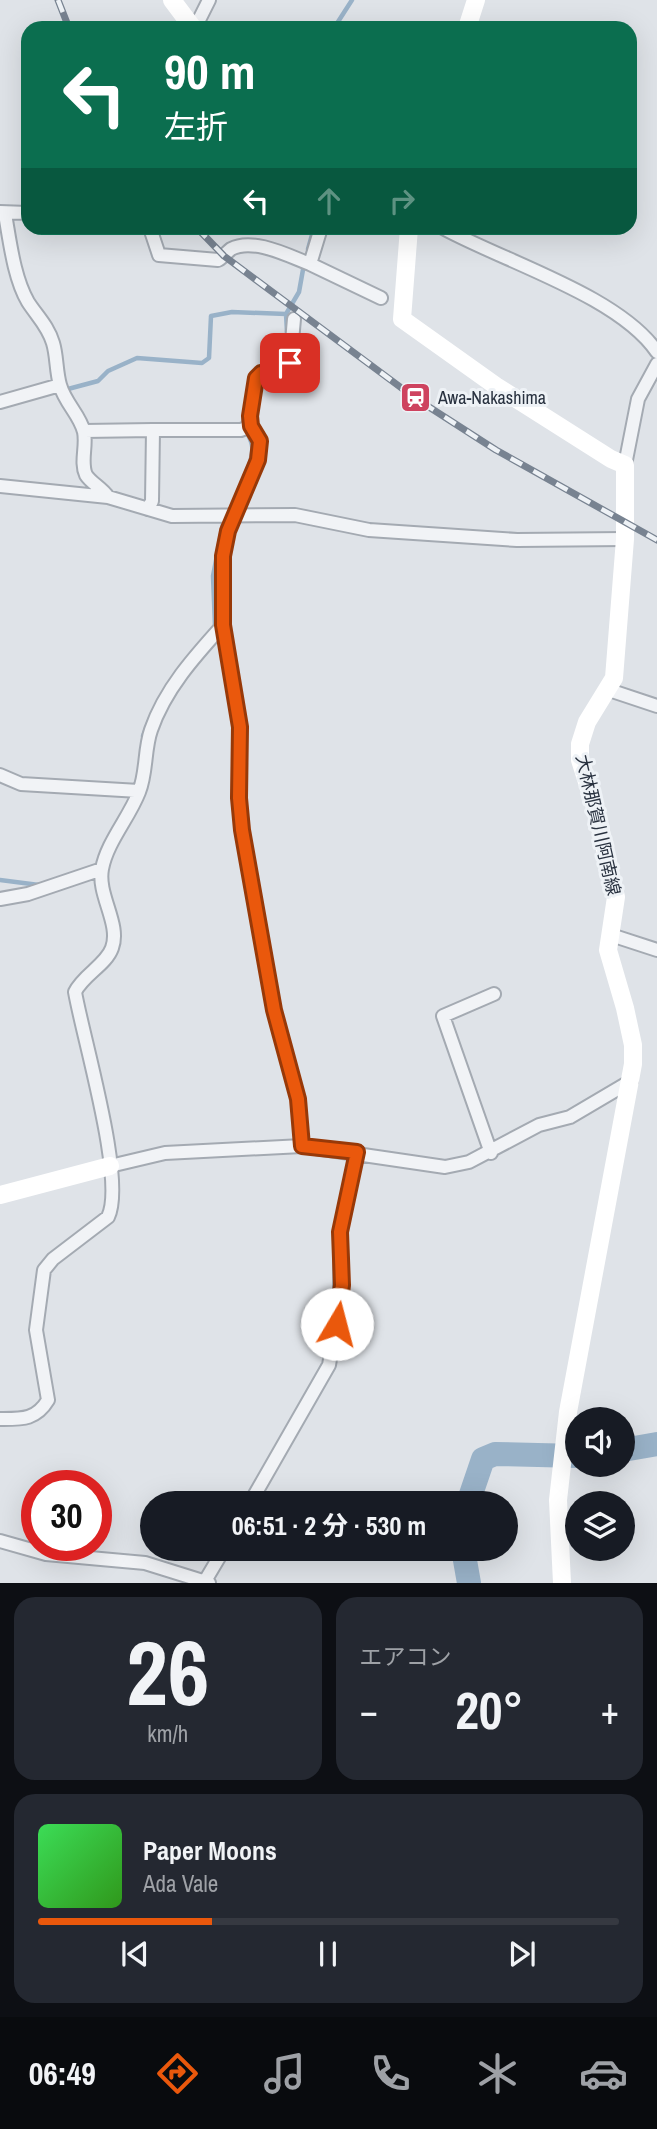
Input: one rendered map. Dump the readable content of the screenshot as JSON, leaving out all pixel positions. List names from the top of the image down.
{
  "streets": {
    "main road": ["大林那賀川阿南線"]
  },
  "places": {
    "station": ["Awa-Nakashima"]
  },
  "page": {
    "turn": ["90 m", "左折"],
    "limit": "30",
    "trip": "06:51 · 2 分 · 530 m",
    "tile": [
      ["26", "km/h"],
      "エアコン"
    ],
    "heat": ["−", "20°", "+"],
    "song": ["Paper Moons", "Ada Vale"],
    "tabs": "06:49"
  }
}
